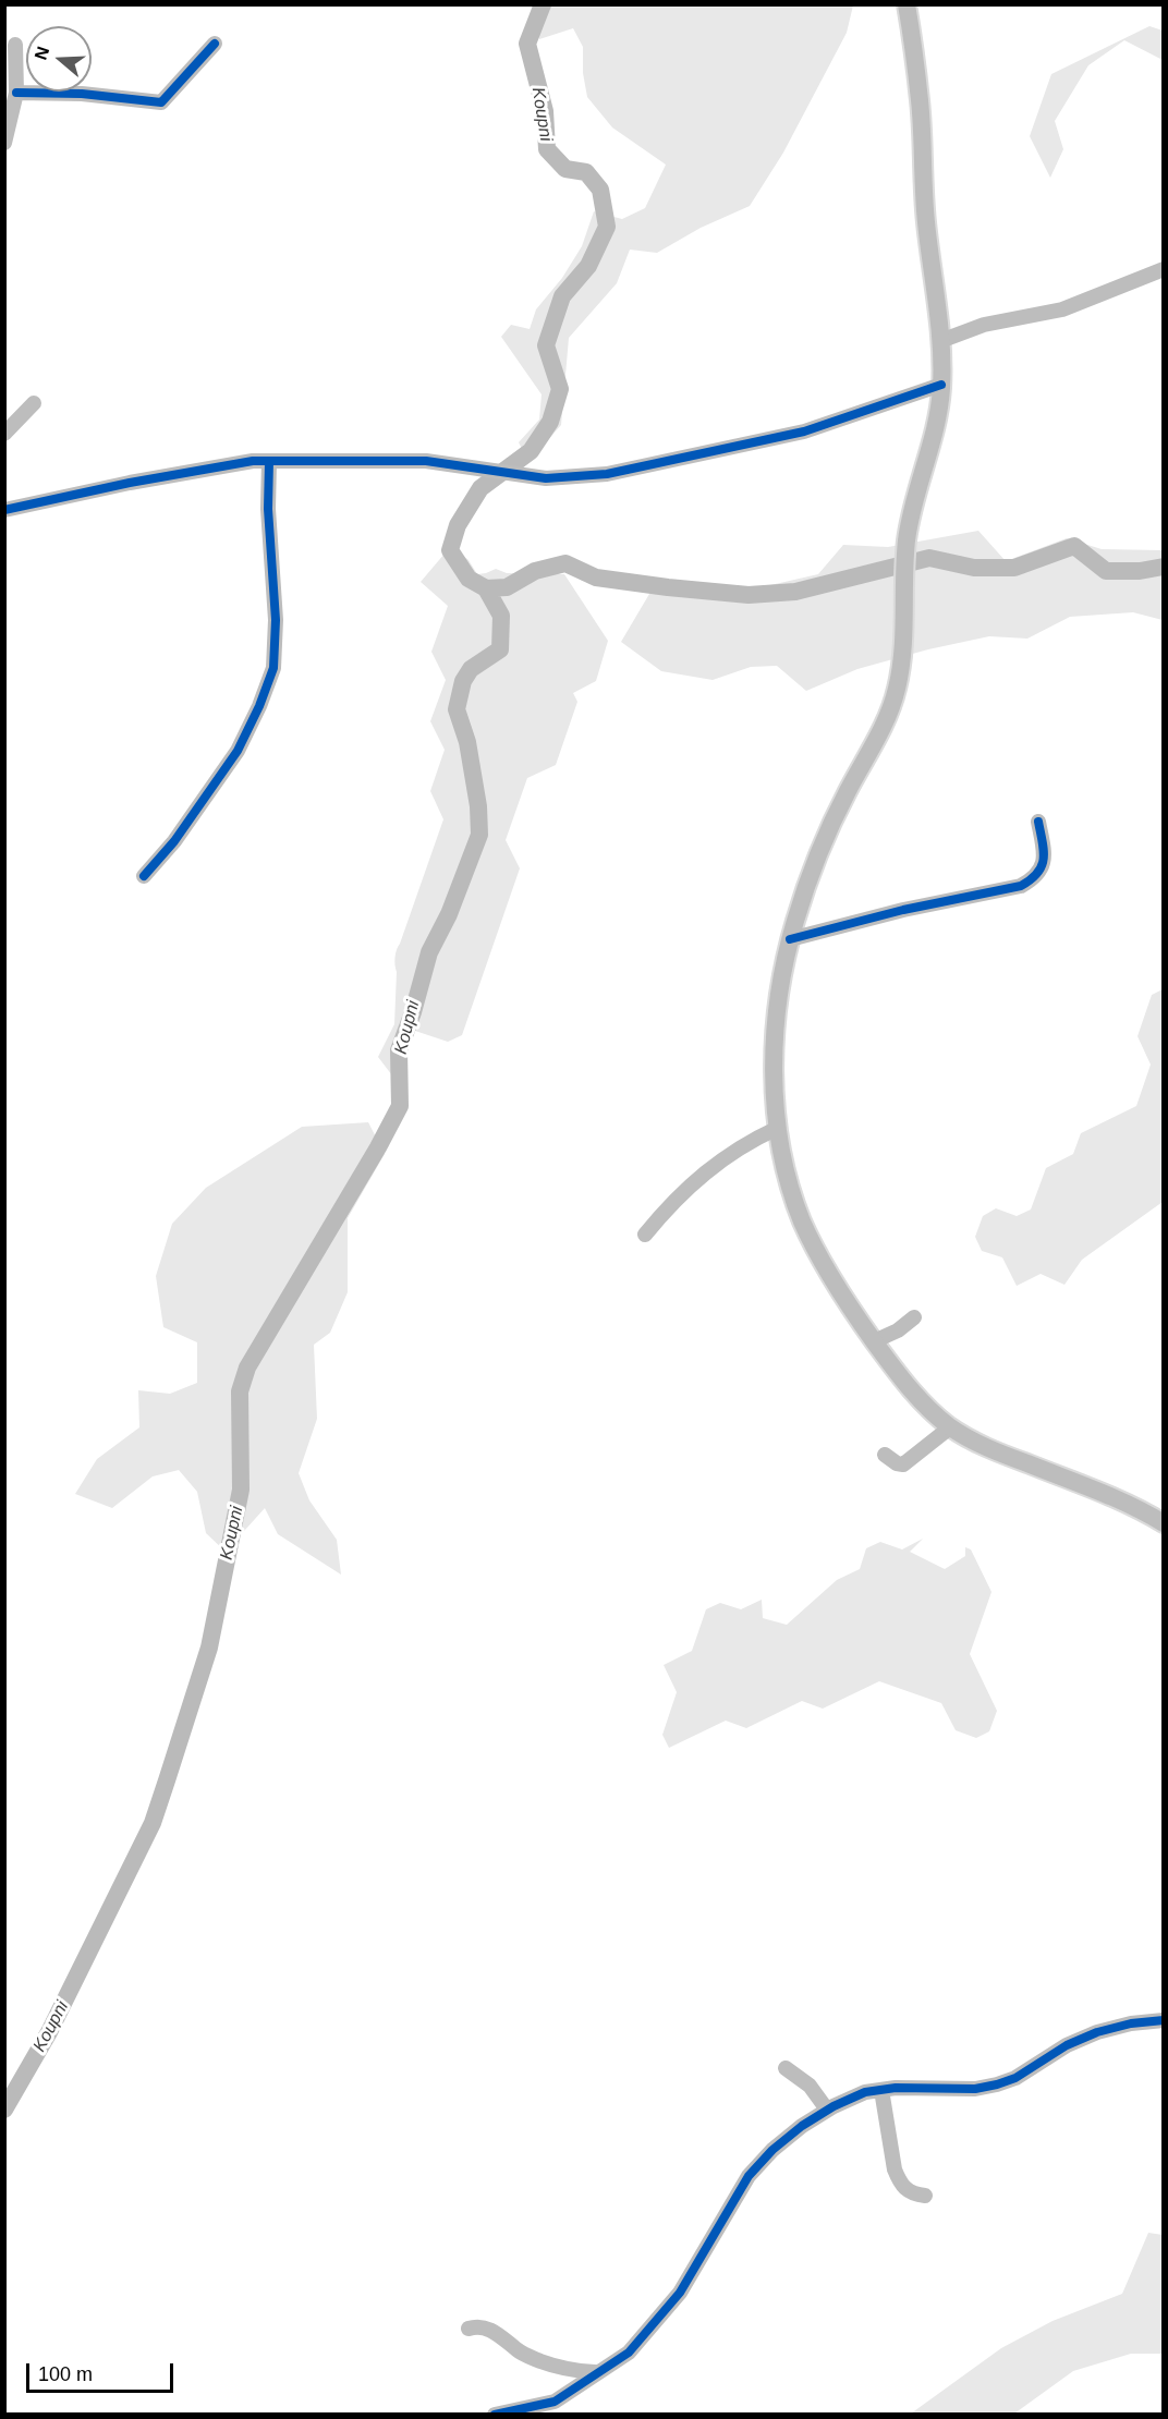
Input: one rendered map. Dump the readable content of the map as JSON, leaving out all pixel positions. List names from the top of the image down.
{
  "water": ["Koupni"],
  "scale_bar": "100 m",
  "north": "left"
}
